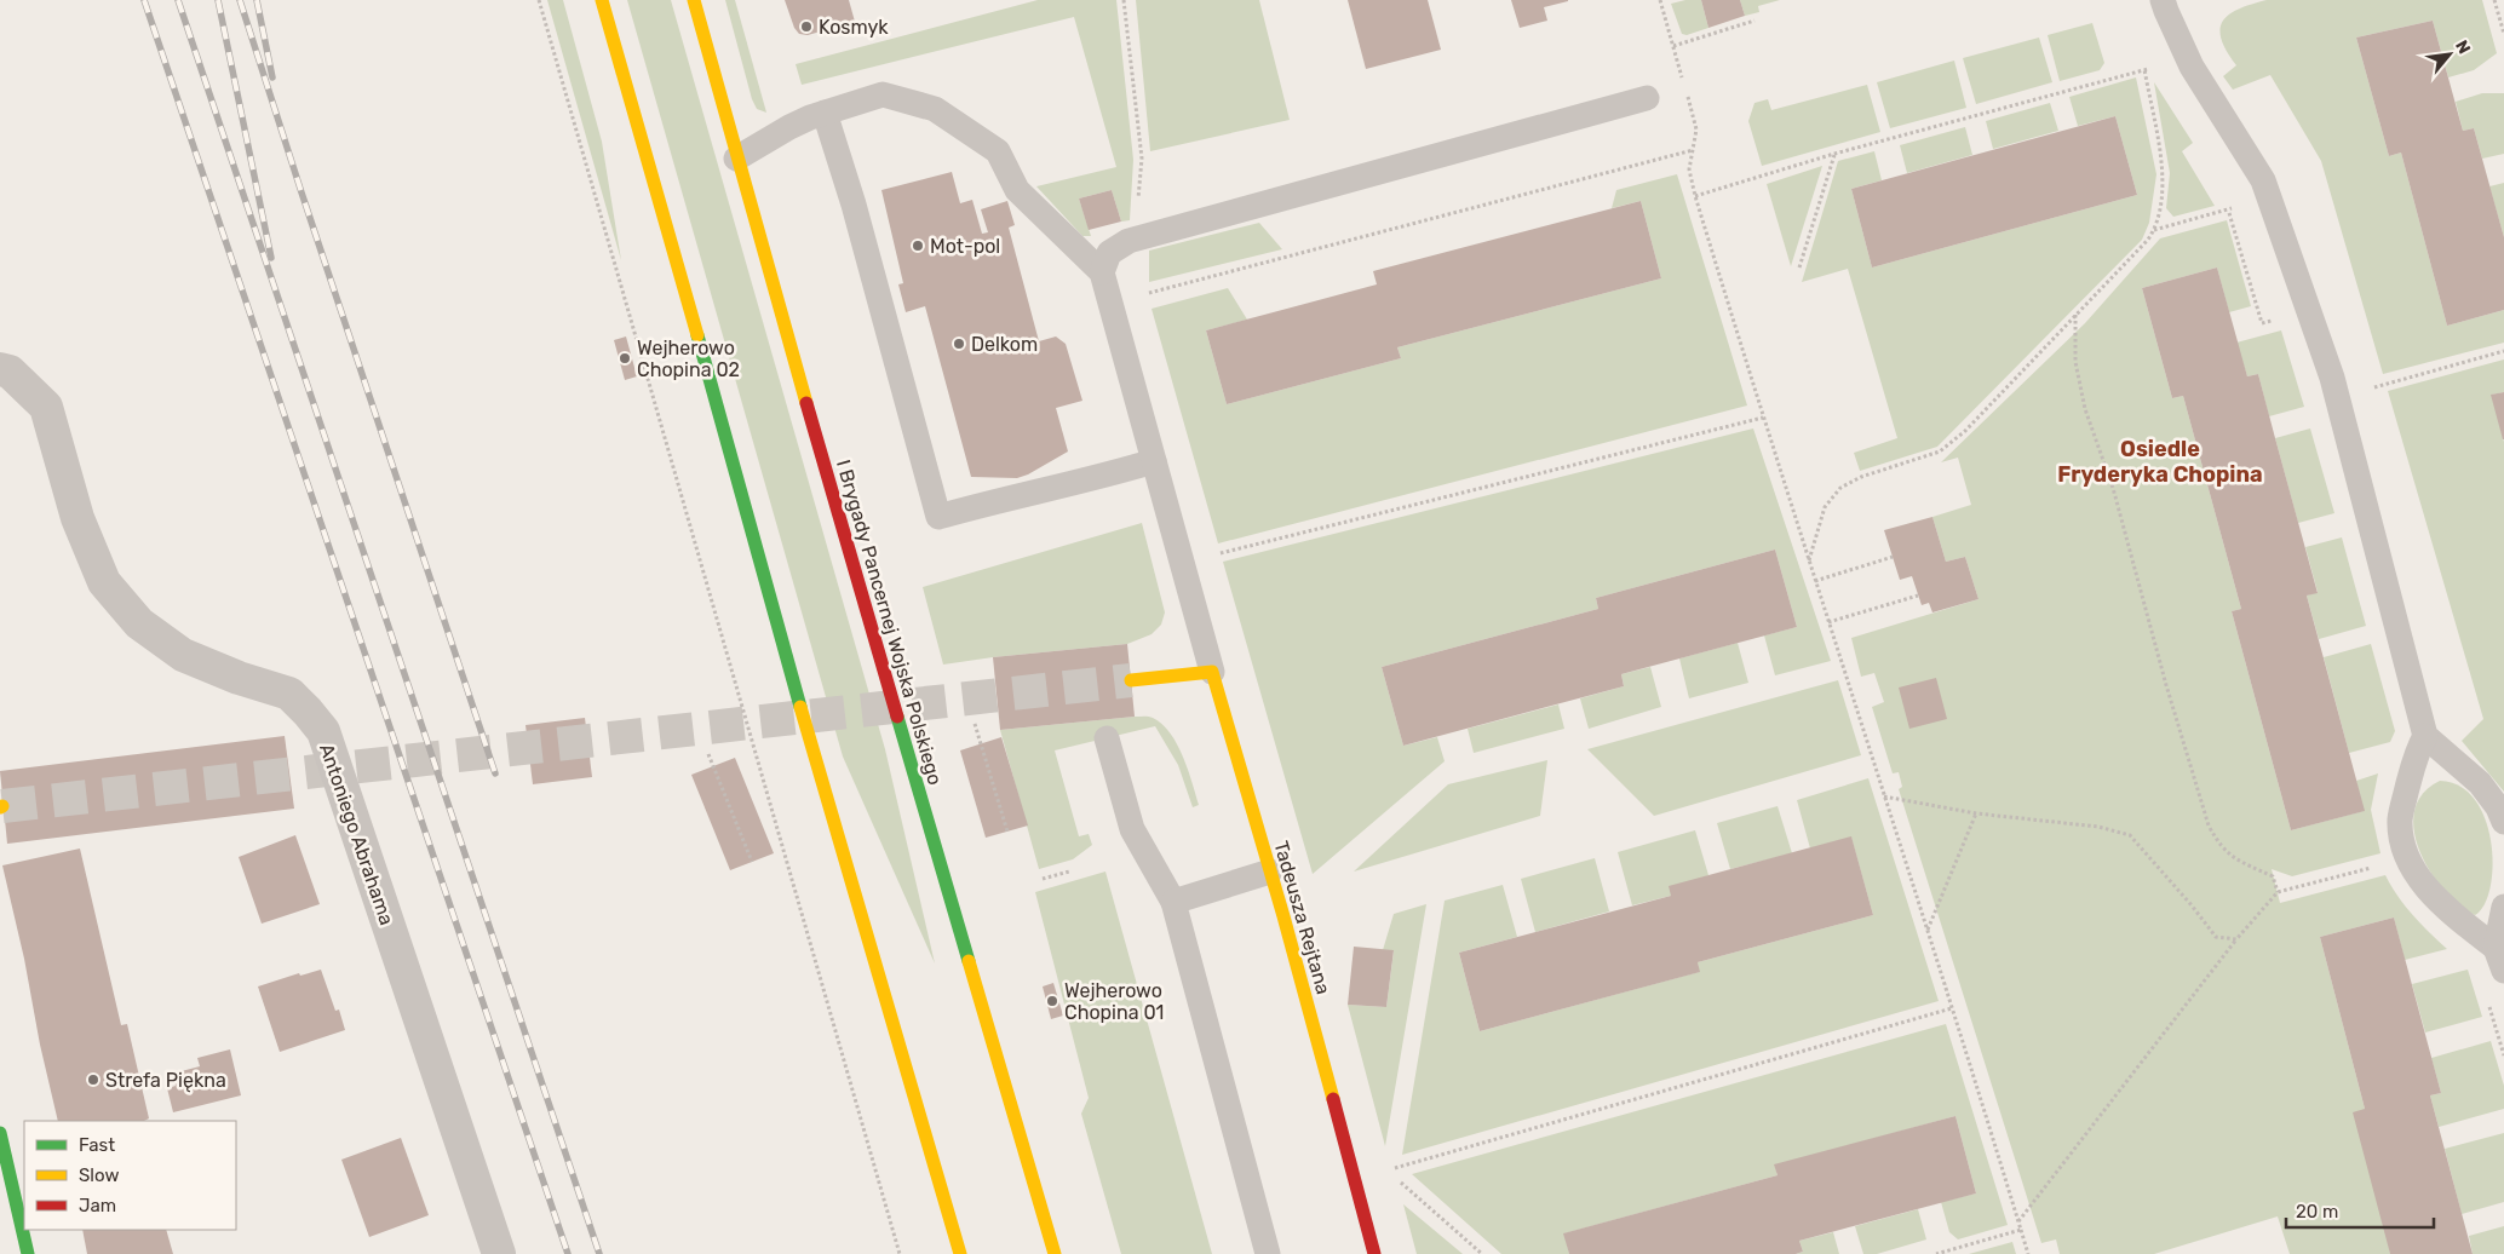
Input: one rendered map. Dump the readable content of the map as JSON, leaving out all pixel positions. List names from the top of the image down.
{
  "streets": {
    "main road": ["I Brygady Pancernej Wojska Polskiego", "Tadeusza Rejtana"],
    "street": ["Antoniego Abrahama"]
  },
  "districts": ["Osiedle Fryderyka Chopina"],
  "places": [
    "Kosmyk",
    "Mot-pol",
    "Delkom",
    "Wejherowo Chopina 02",
    "Wejherowo Chopina 01",
    "Strefa Piękna"
  ],
  "legend": ["Fast", "Slow", "Jam"],
  "scale_bar": "20 m",
  "north": "top right"
}
